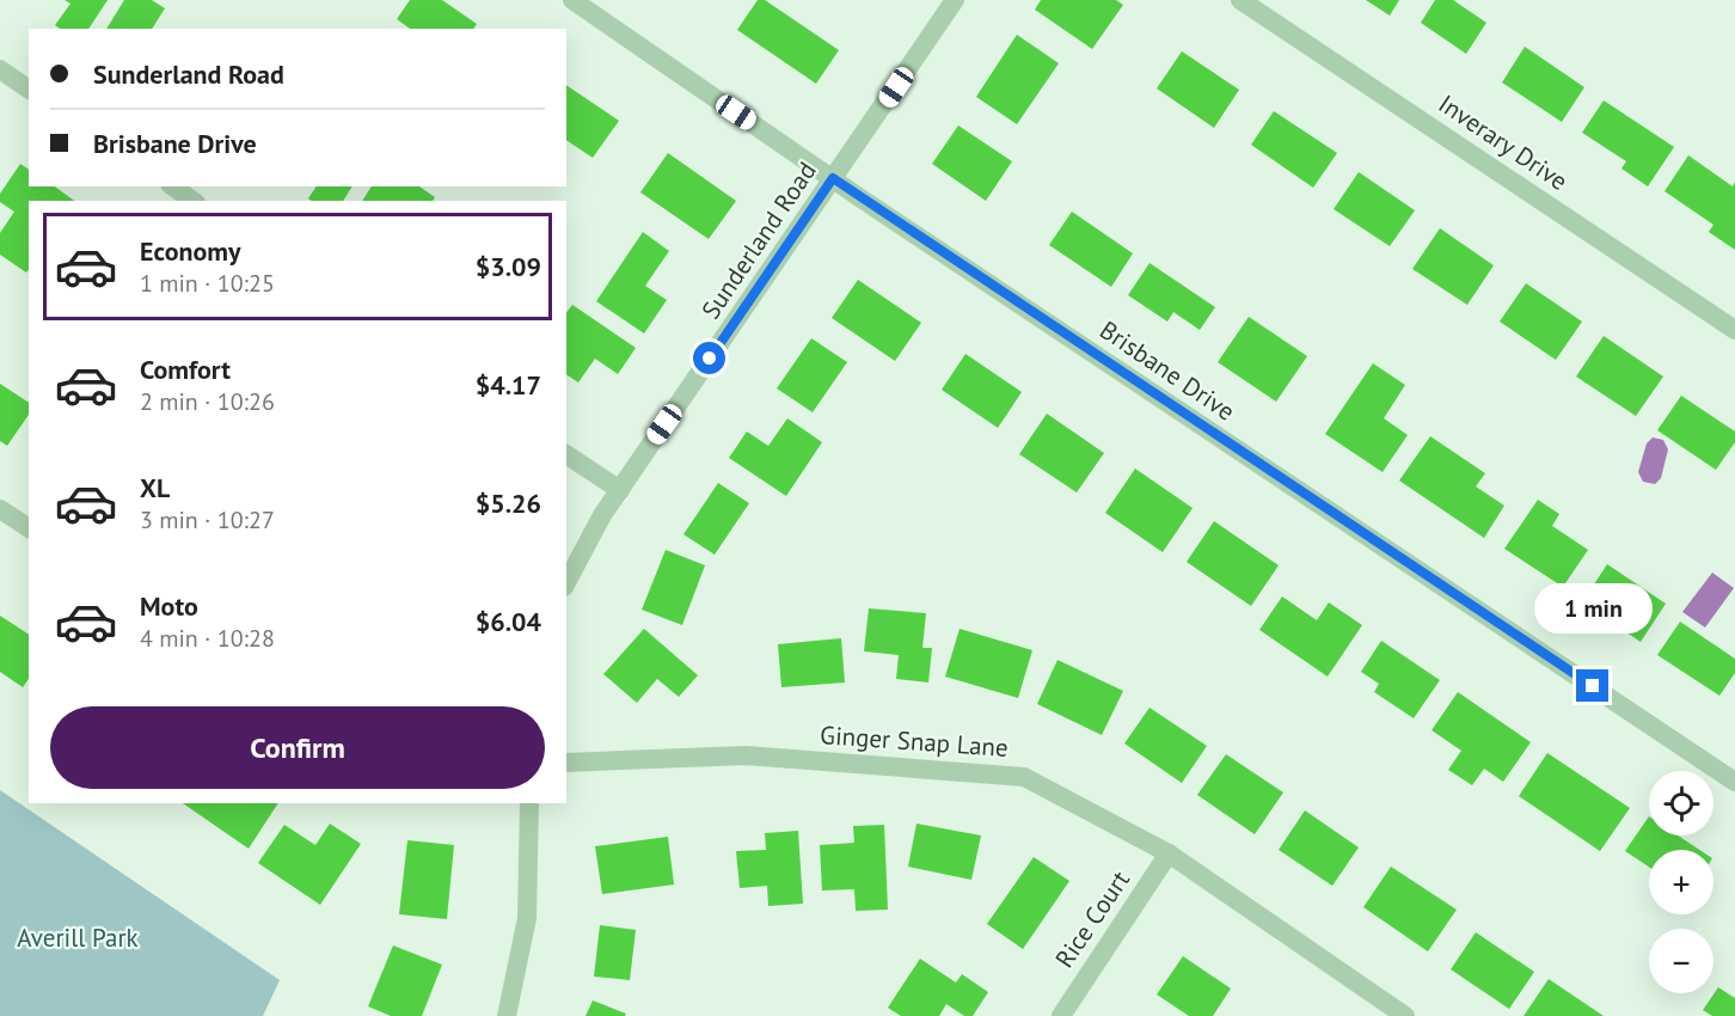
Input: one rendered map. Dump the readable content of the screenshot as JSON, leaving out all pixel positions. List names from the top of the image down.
{
  "streets": {
    "street": [
      "Inverary Drive",
      "Sunderland Road",
      "Brisbane Drive",
      "Ginger Snap Lane",
      "Rice Court"
    ]
  },
  "crossings": [
    ["Sunderland Road", "Brisbane Drive"],
    ["Ginger Snap Lane", "Rice Court"]
  ],
  "parks": ["Averill Park"],
  "page": {
    "banner": ["Sunderland Road", "Brisbane Drive"],
    "list": [
      {
        "name": "Economy",
        "note": "1 min · 10:25",
        "value": "$3.09"
      },
      {
        "name": "Comfort",
        "note": "2 min · 10:26",
        "value": "$4.17"
      },
      {
        "name": "XL",
        "note": "3 min · 10:27",
        "value": "$5.26"
      },
      {
        "name": "Moto",
        "note": "4 min · 10:28",
        "value": "$6.04"
      }
    ],
    "bubble": "1 min",
    "buttons": "Confirm",
    "map_buttons": ["+", "−"]
  }
}
